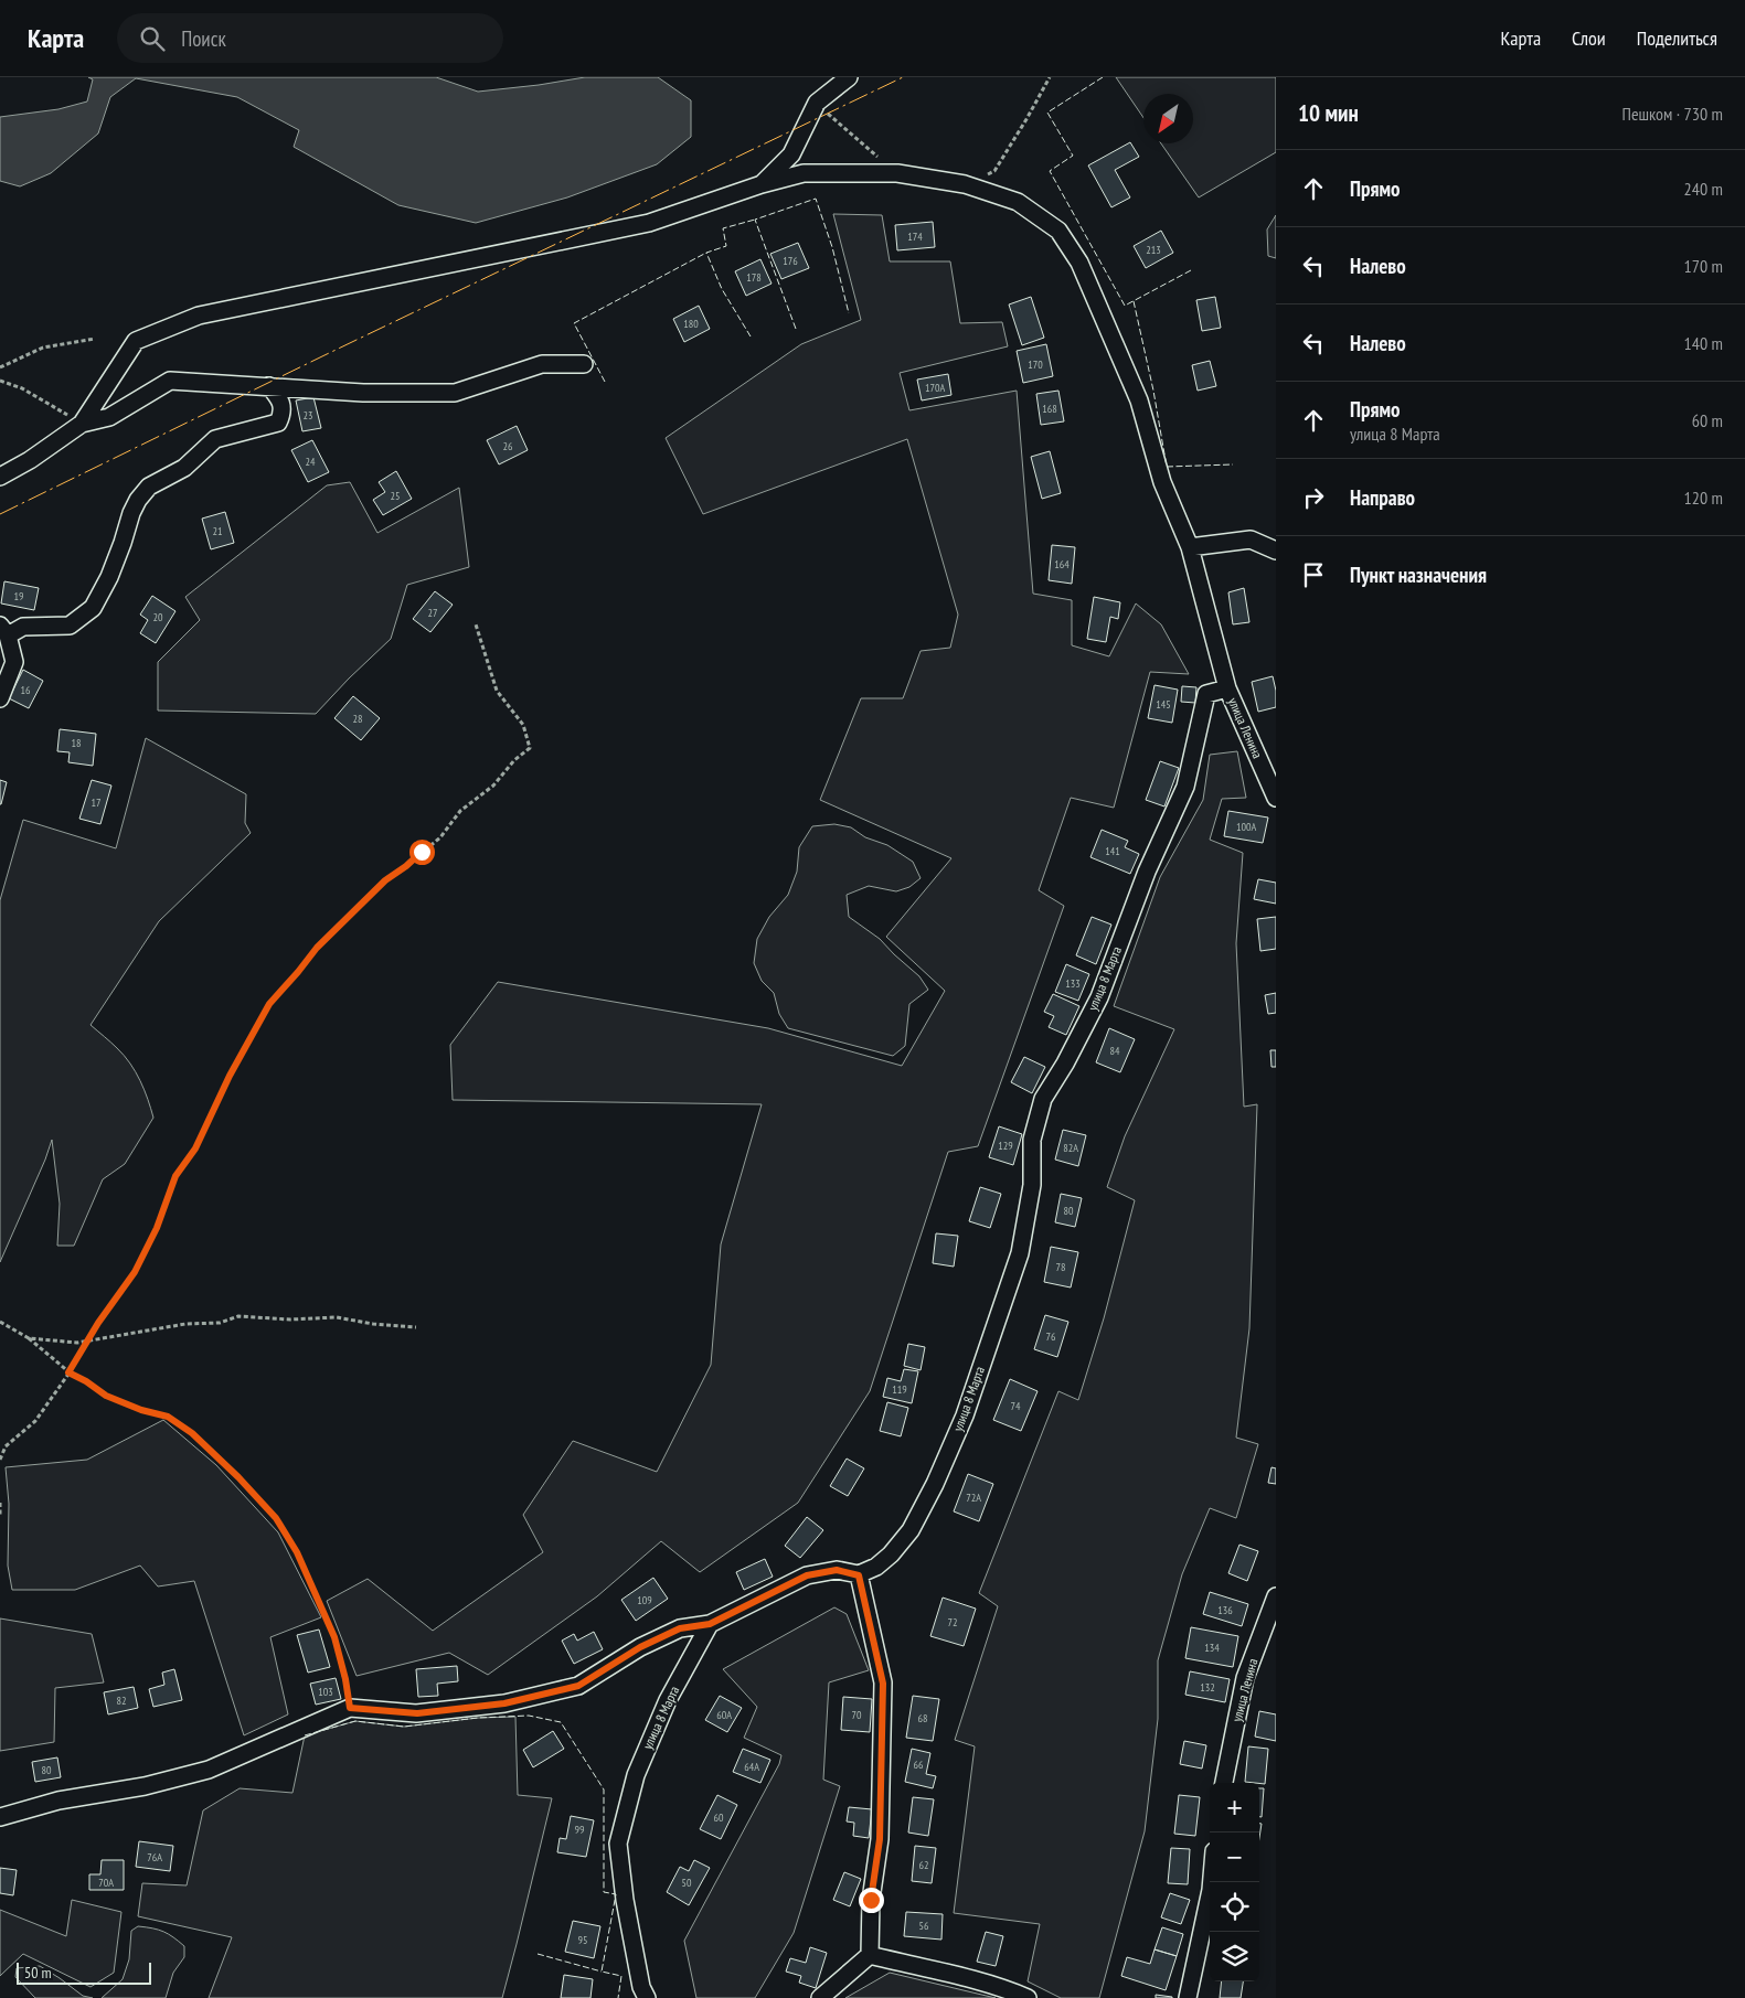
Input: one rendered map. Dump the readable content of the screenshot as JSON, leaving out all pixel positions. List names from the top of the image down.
{
  "streets": {
    "street": ["улица Ленина", "улица 8 Марта"]
  },
  "crossings": [
    ["улица Ленина", "улица 8 Марта"]
  ],
  "house_numbers": [
    "174",
    "213",
    "176",
    "178",
    "180",
    "170",
    "170А",
    "168",
    "23",
    "26",
    "24",
    "25",
    "21",
    "164",
    "19",
    "27",
    "20",
    "16",
    "145",
    "28",
    "18",
    "17",
    "100А",
    "141",
    "133",
    "84",
    "129",
    "82А",
    "80",
    "78",
    "76",
    "119",
    "74",
    "72А",
    "109",
    "136",
    "72",
    "134",
    "132",
    "103",
    "82",
    "60А",
    "70",
    "68",
    "66",
    "64А",
    "80",
    "60",
    "99",
    "76А",
    "62",
    "70А",
    "50",
    "56",
    "95"
  ],
  "scale_bar": "50 m",
  "north": "bottom left",
  "page": {
    "header": "Карта",
    "search": "Поиск",
    "nav": ["Карта", "Слои", "Поделиться"],
    "heading": ["10 мин", "Пешком · 730 m"],
    "list": [
      ["Прямо", "240 m"],
      ["Налево", "170 m"],
      ["Налево", "140 m"],
      ["Прямо", "улица 8 Марта", "60 m"],
      ["Направо", "120 m"],
      "Пункт назначения"
    ],
    "map_buttons": ["+", "−"],
    "scale": "50 m"
  }
}
